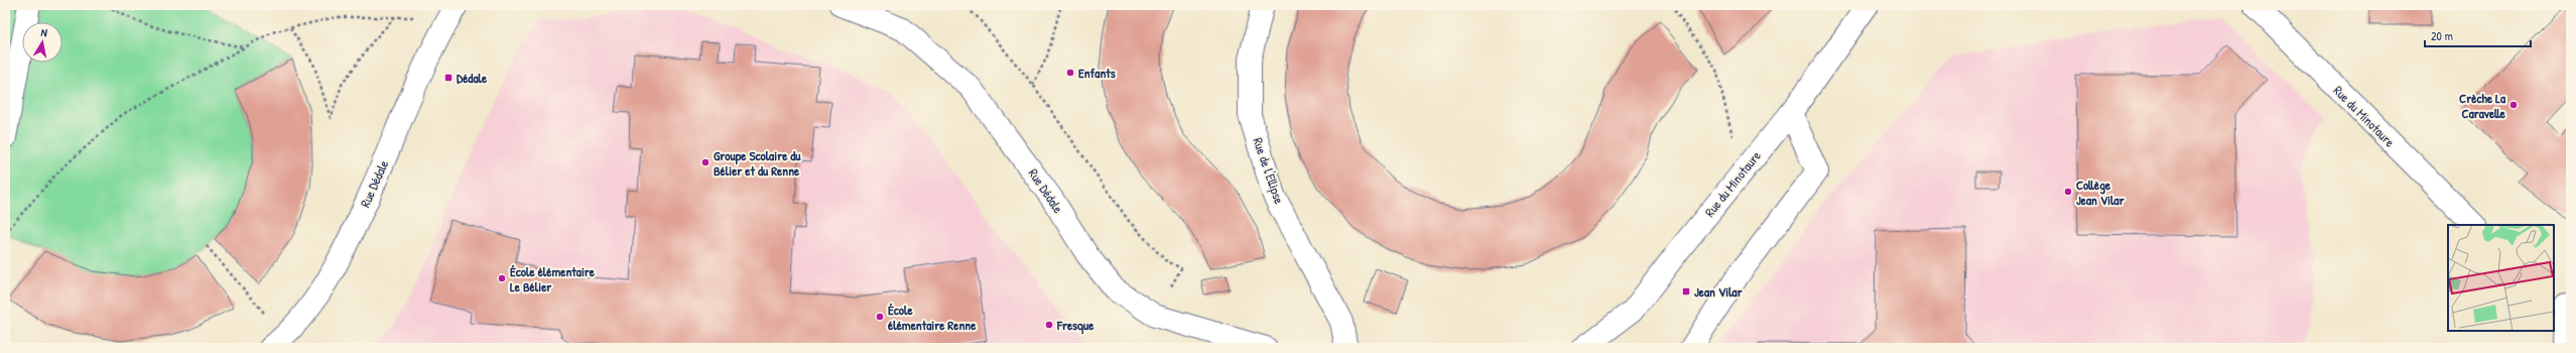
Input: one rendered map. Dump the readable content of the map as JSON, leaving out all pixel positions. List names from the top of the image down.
{
  "streets": {
    "street": ["Rue du Minotaure", "Rue de l'Ellipse", "Rue Dédale"]
  },
  "places": {
    "other": [
      "Enfants",
      "Crèche La Caravelle",
      "Groupe Scolaire du Bélier et du Renne",
      "Collège Jean Vilar",
      "École élémentaire Le Bélier",
      "École élémentaire Renne",
      "Fresque"
    ],
    "transit": ["Dédale", "Jean Vilar"]
  },
  "scale_bar": "20 m",
  "north": "top"
}
